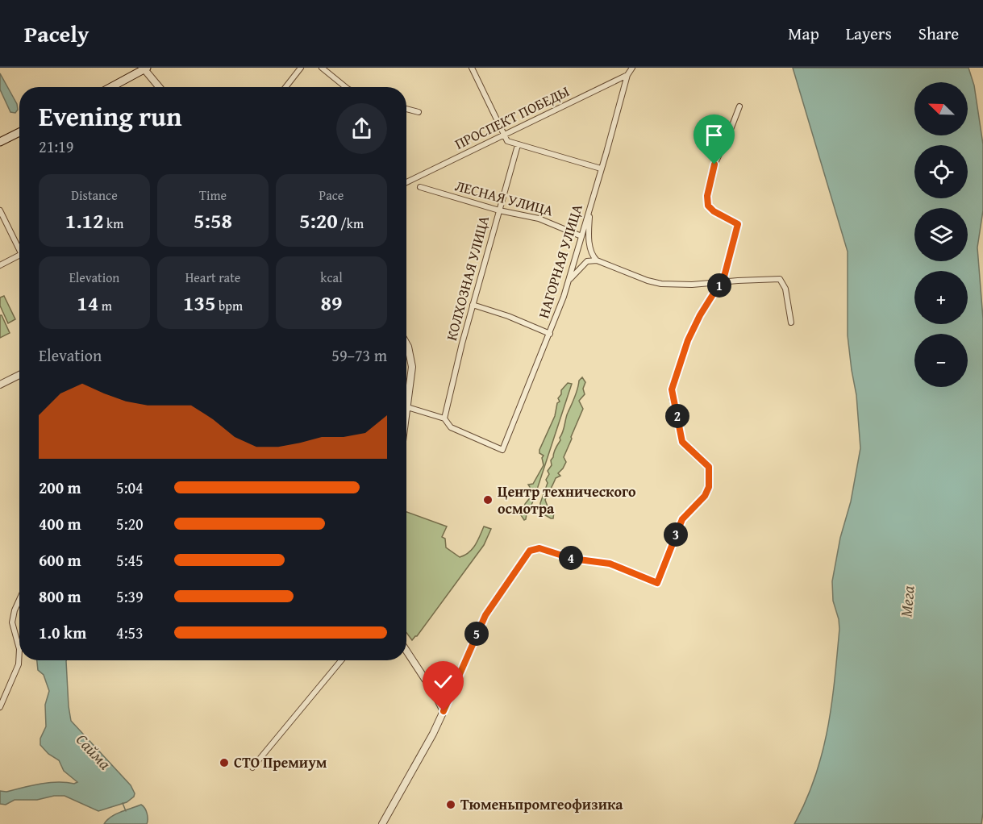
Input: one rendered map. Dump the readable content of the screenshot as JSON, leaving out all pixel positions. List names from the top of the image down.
{
  "streets": {
    "street": [
      "ПРОСПЕКТ ПОБЕДЫ",
      "ЛЕСНАЯ УЛИЦА",
      "НАГОРНАЯ УЛИЦА",
      "КОЛХОЗНАЯ УЛИЦА"
    ]
  },
  "crossings": [
    ["ПРОСПЕКТ ПОБЕДЫ", "НАГОРНАЯ УЛИЦА"],
    ["ЛЕСНАЯ УЛИЦА", "НАГОРНАЯ УЛИЦА"],
    ["ЛЕСНАЯ УЛИЦА", "КОЛХОЗНАЯ УЛИЦА"],
    ["НАГОРНАЯ УЛИЦА", "КОЛХОЗНАЯ УЛИЦА"]
  ],
  "water": ["Мега", "Сайма"],
  "places": ["Центр технического осмотра", "СТО Премиум", "Тюменьпромгеофизика"],
  "north": "top left",
  "page": {
    "header": "Pacely",
    "nav": ["Map", "Layers", "Share"],
    "map_buttons": ["+", "−"],
    "heading": ["Evening run", "21:19"],
    "stats": [
      ["Distance", "1.12 km"],
      ["Time", "5:58"],
      ["Pace", "5:20 /km"],
      ["Elevation", "14 m"],
      ["Heart rate", "135 bpm"],
      ["kcal", "89"]
    ],
    "pins": [
      "1",
      "2",
      "3",
      "4",
      "5"
    ],
    "chart": ["Elevation", "59–73 m"],
    "list": [
      {
        "name": "200 m",
        "note": "5:04"
      },
      {
        "name": "400 m",
        "note": "5:20"
      },
      {
        "name": "600 m",
        "note": "5:45"
      },
      {
        "name": "800 m",
        "note": "5:39"
      },
      {
        "name": "1.0 km",
        "note": "4:53"
      }
    ]
  }
}
